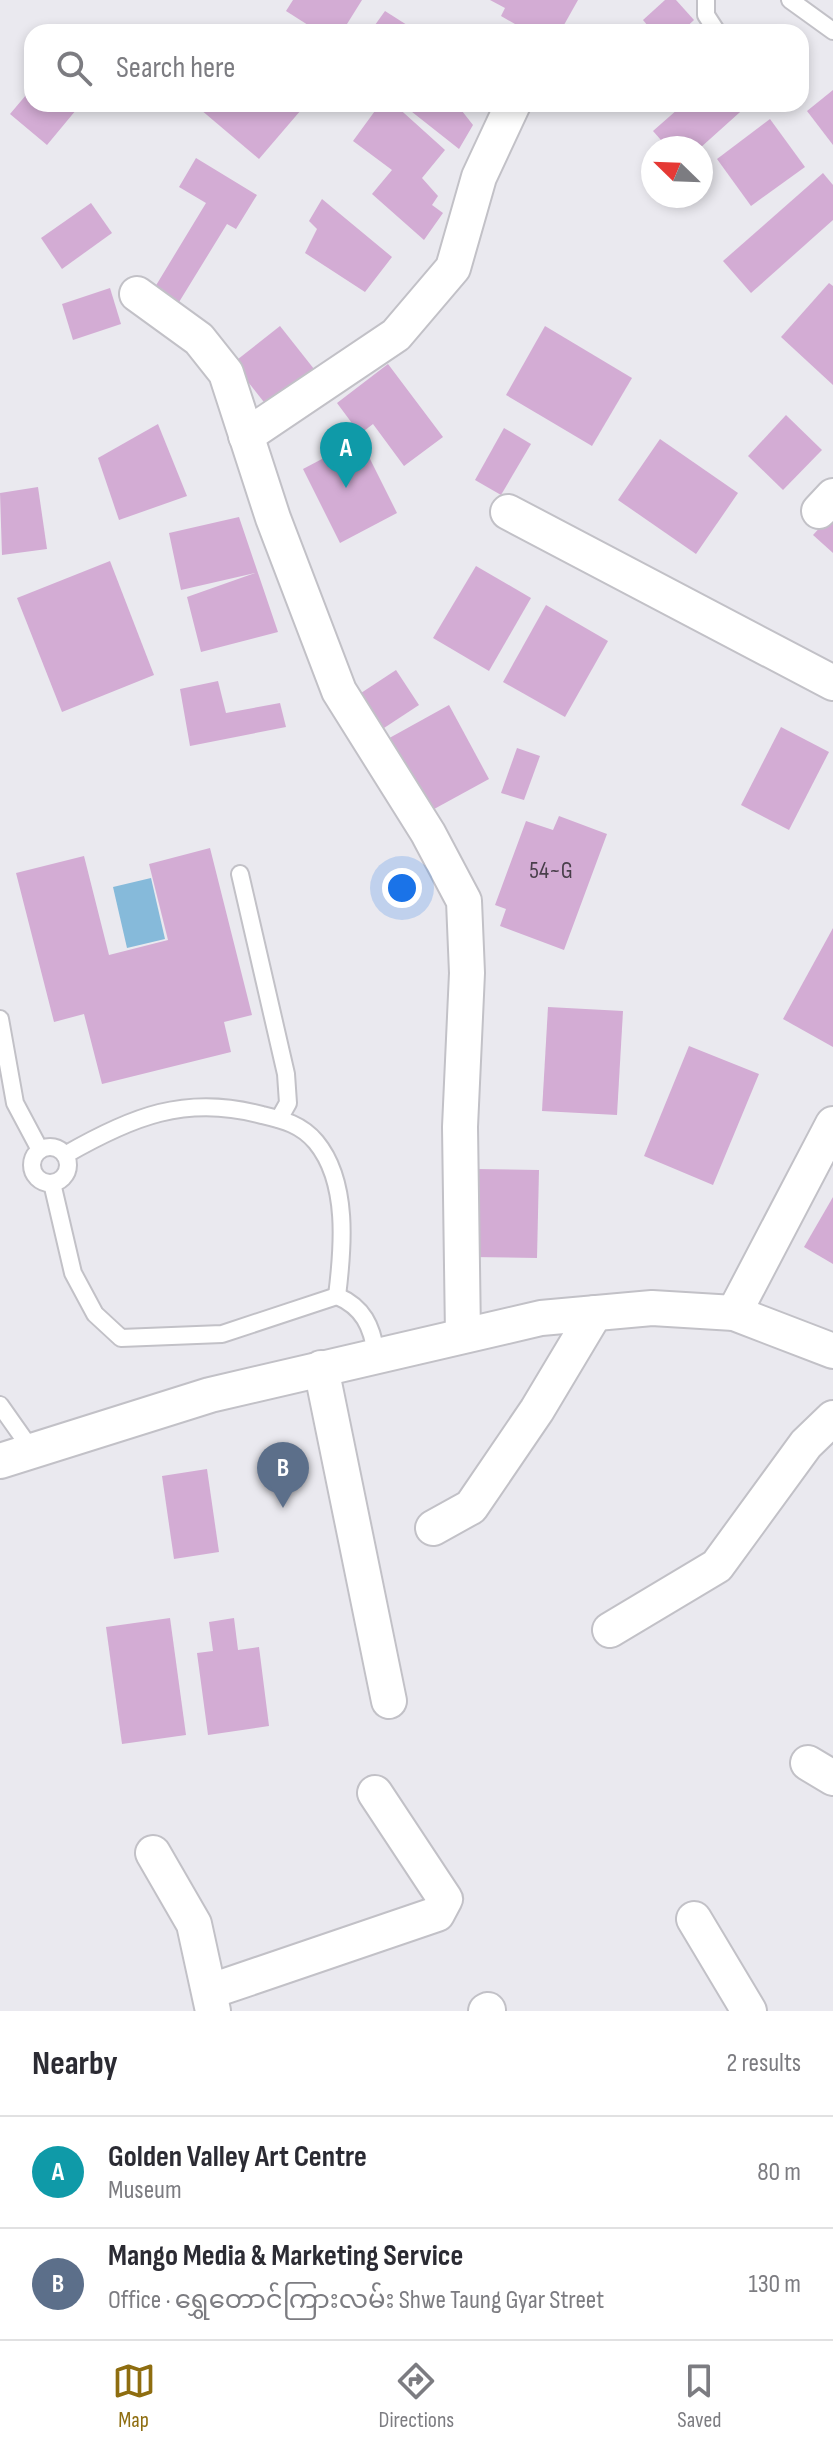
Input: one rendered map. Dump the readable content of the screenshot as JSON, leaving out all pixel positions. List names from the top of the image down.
{
  "house_numbers": ["54~G"],
  "north": "top left",
  "page": {
    "search": "Search here",
    "pins": ["A", "B"],
    "heading": ["Nearby", "2 results"],
    "list": [
      {
        "mark": "A",
        "name": "Golden Valley Art Centre",
        "note": "Museum",
        "value": "80 m"
      },
      {
        "mark": "B",
        "name": "Mango Media & Marketing Service",
        "note": "Office · ရွှေတောင်ကြားလမ်း Shwe Taung Gyar Street",
        "value": "130 m"
      }
    ],
    "nav": ["Map", "Directions", "Saved"]
  }
}
